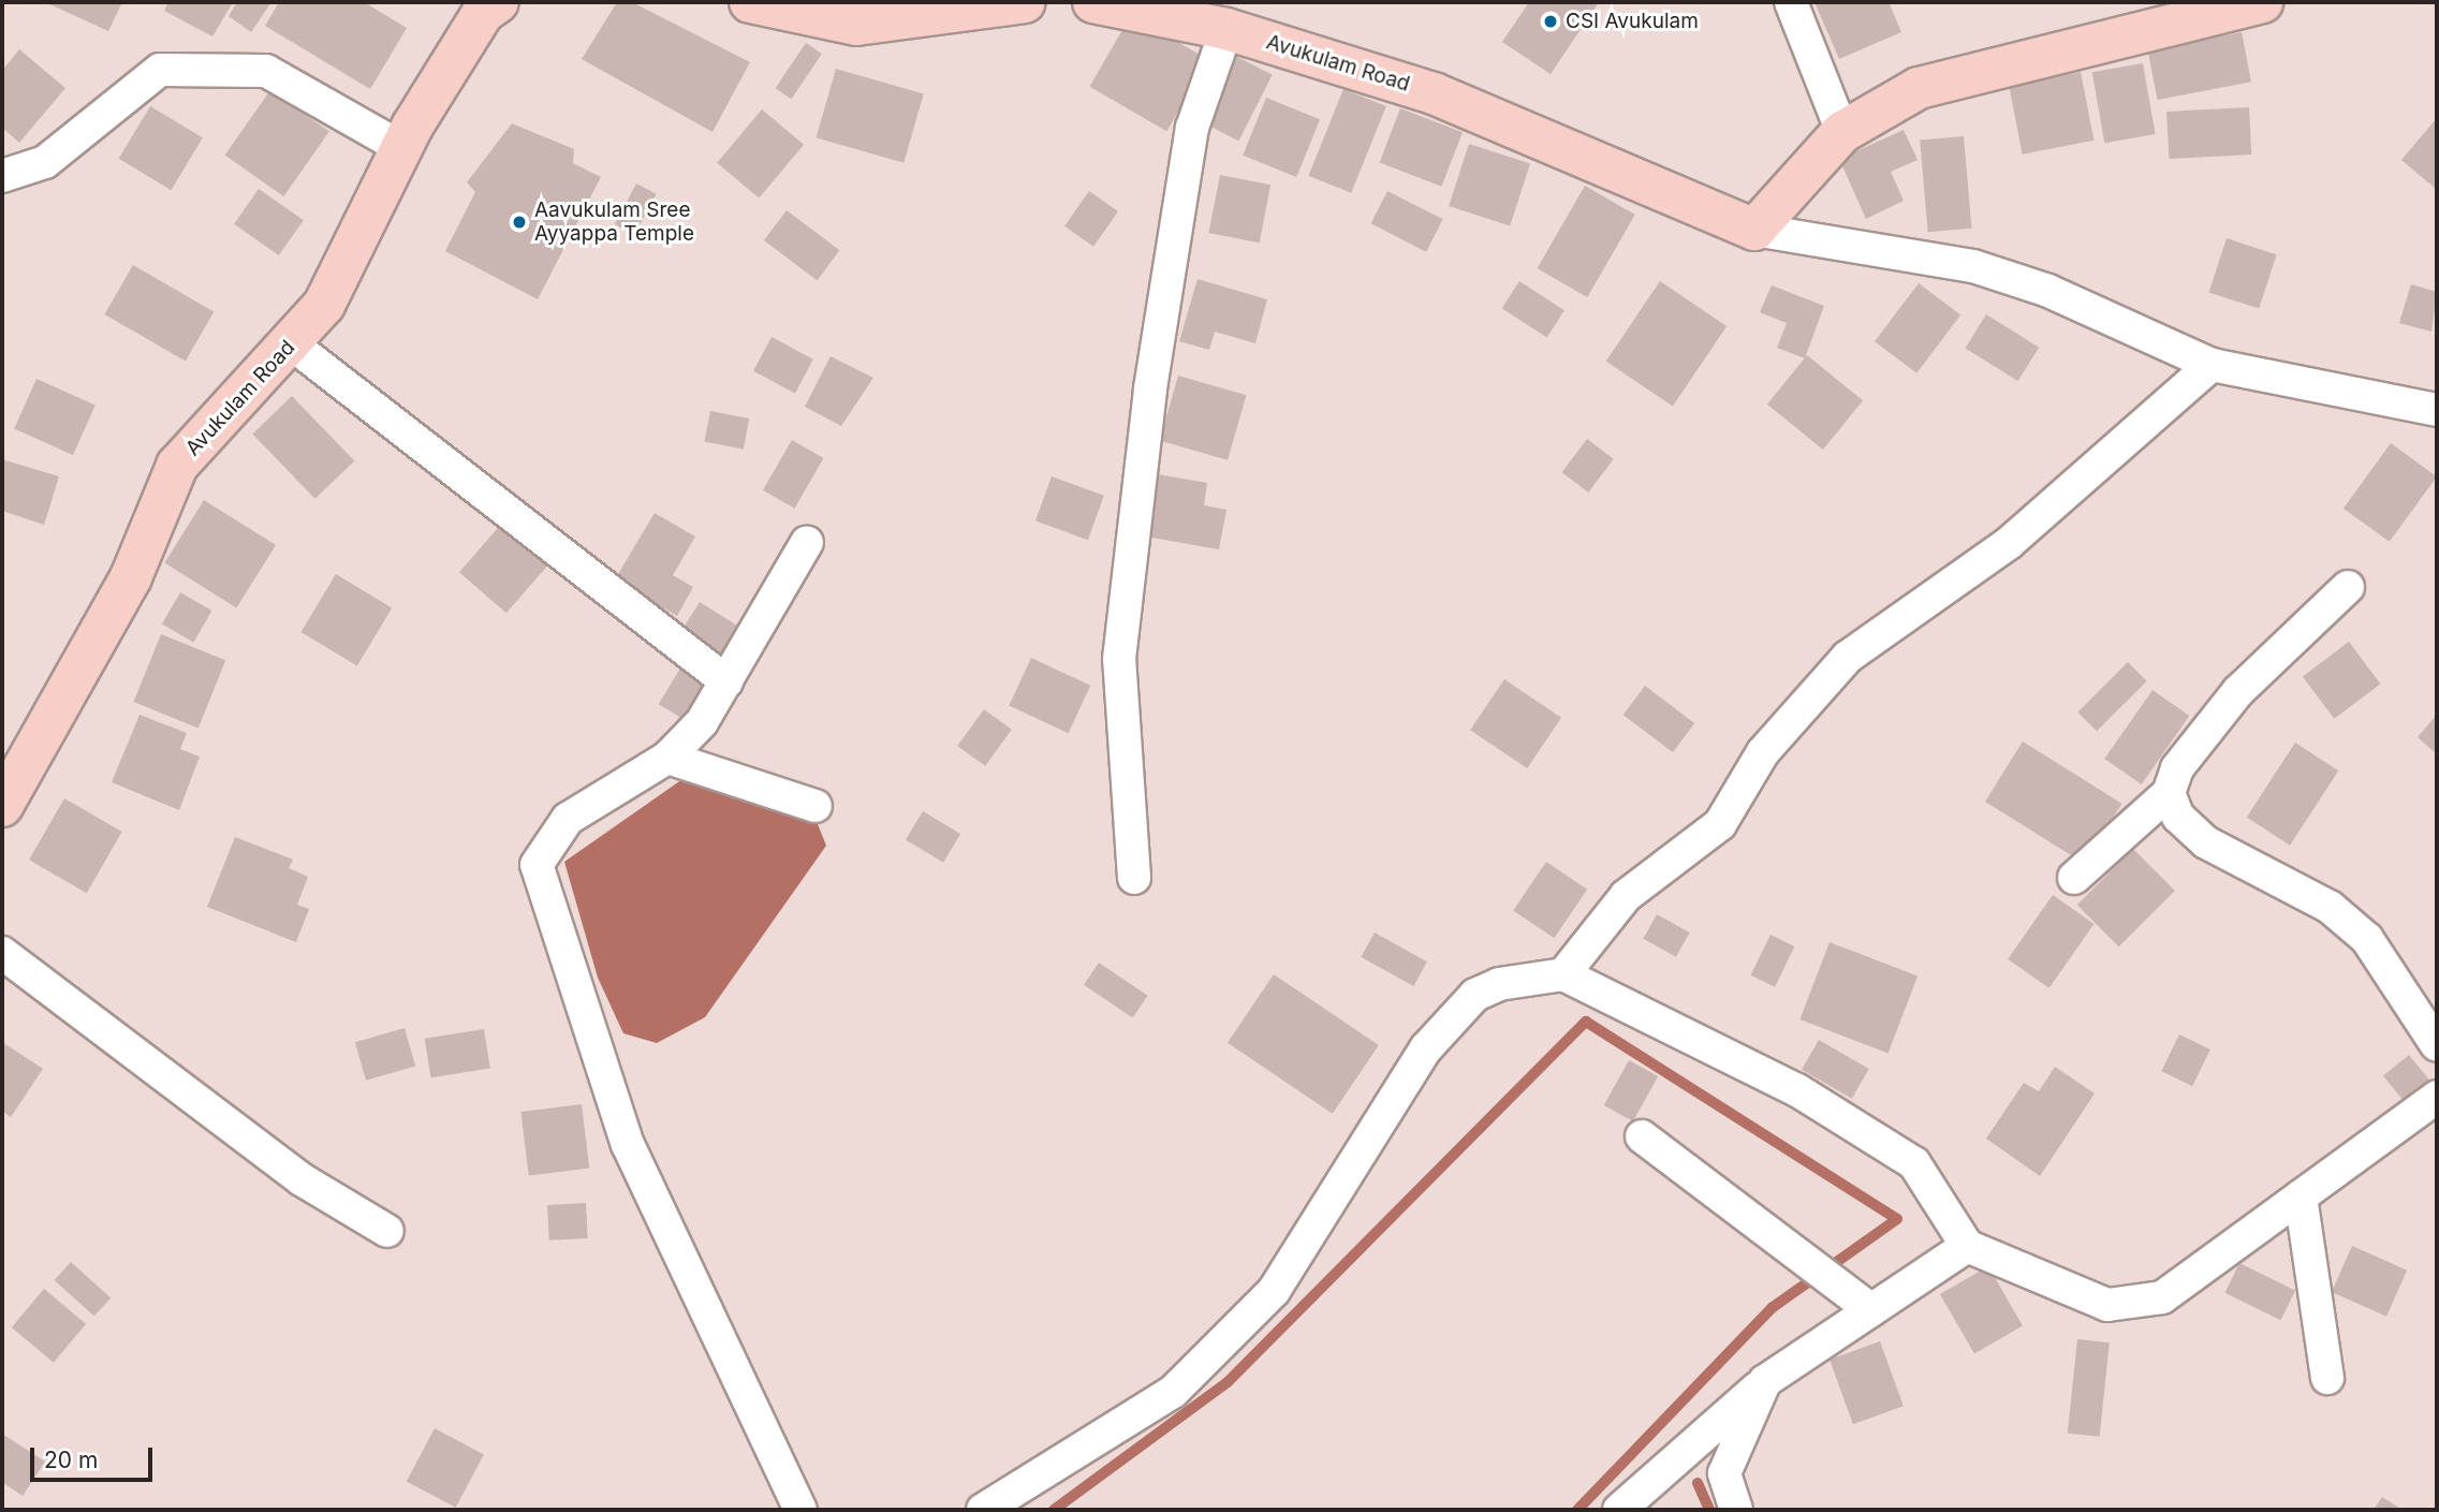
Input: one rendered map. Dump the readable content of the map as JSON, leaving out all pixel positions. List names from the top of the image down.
{
  "streets": {
    "main road": ["Avukulam Road"]
  },
  "places": ["CSI Avukulam", "Aavukulam Sree Ayyappa Temple"],
  "scale_bar": "20 m"
}
